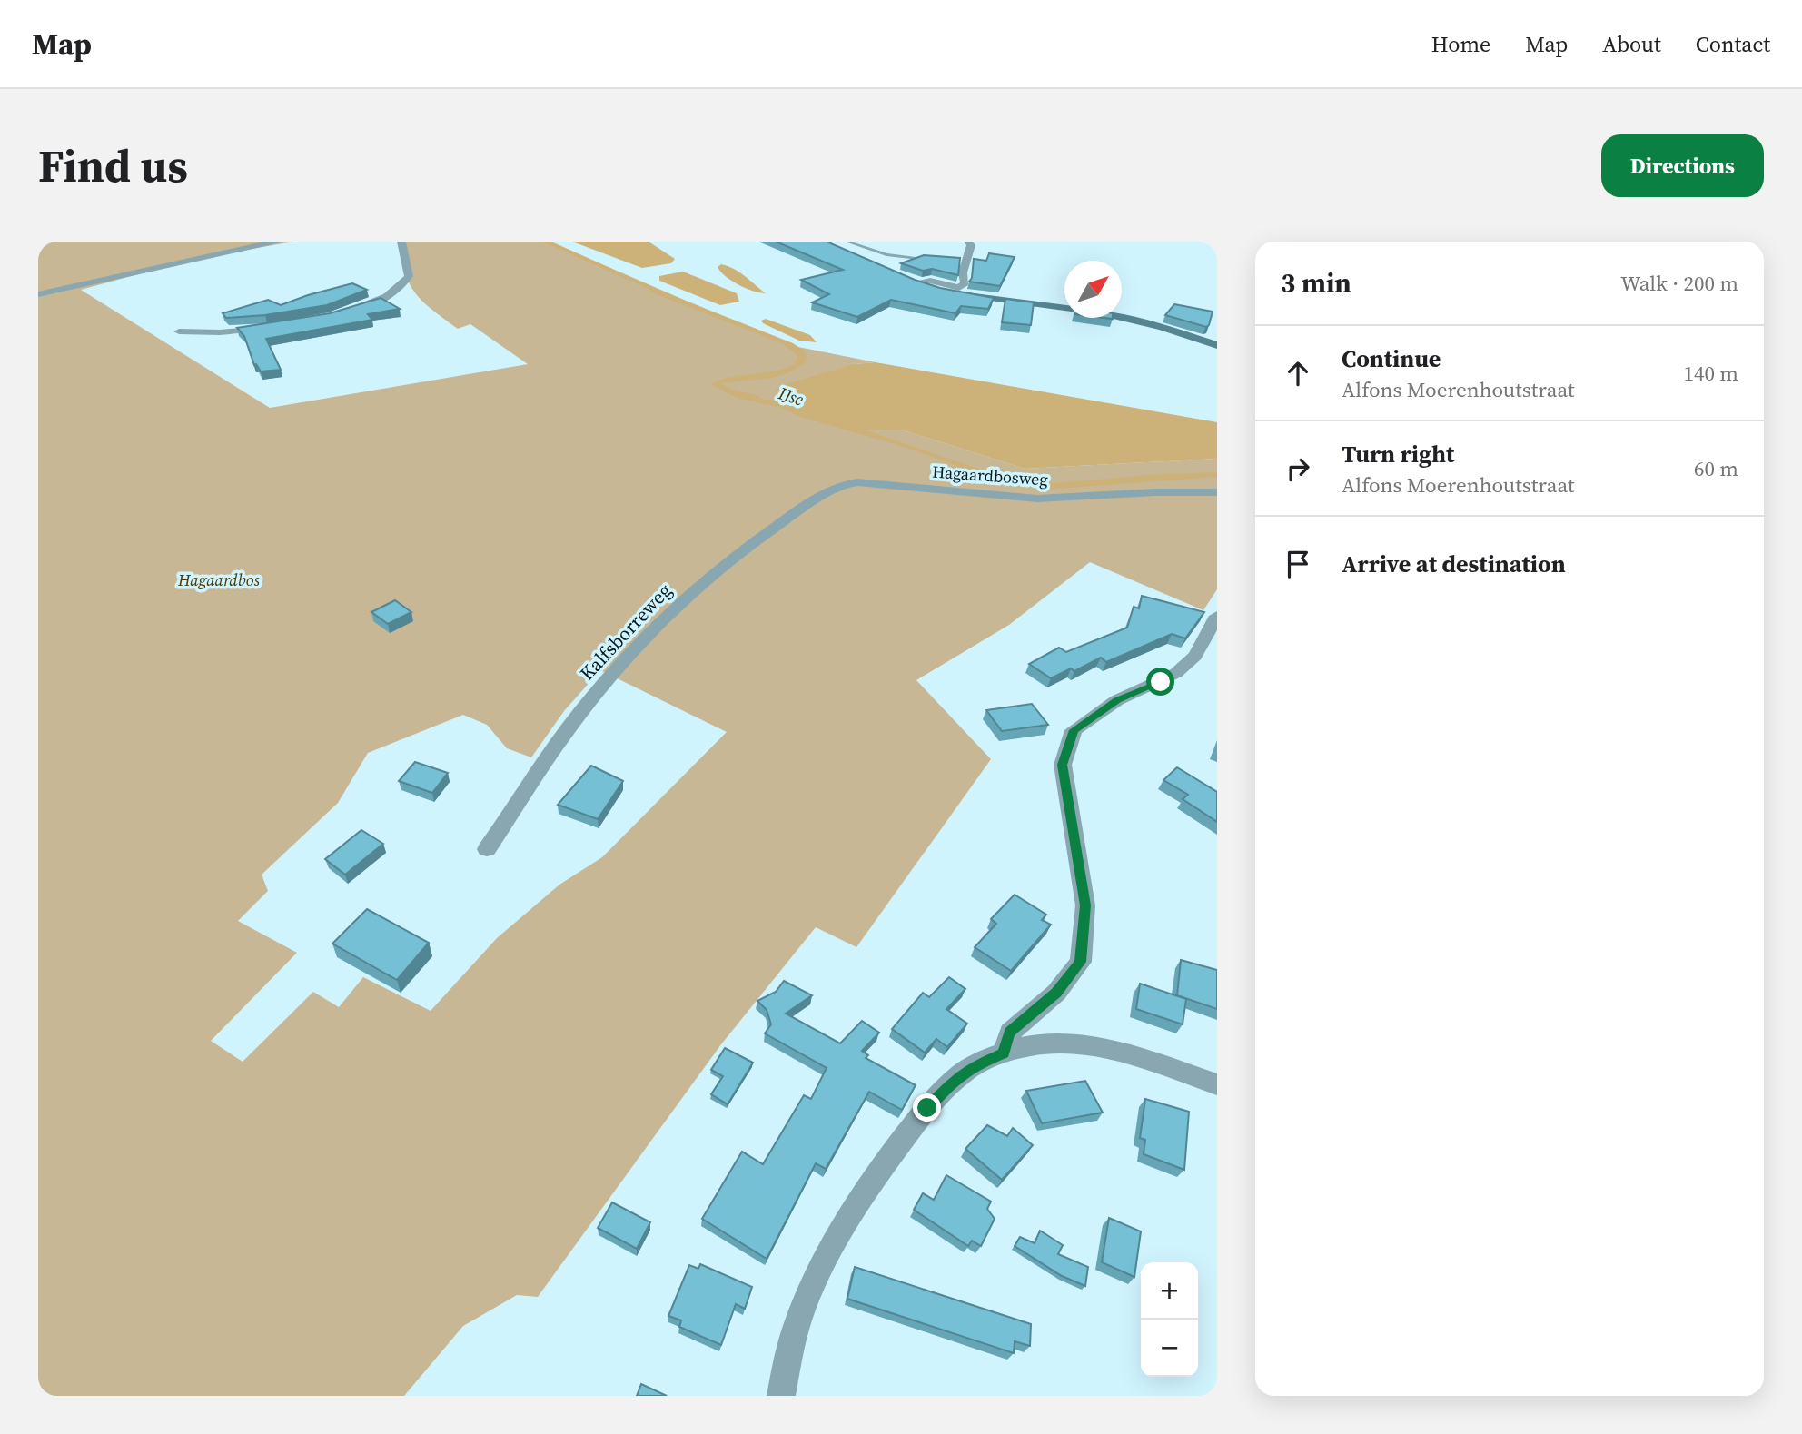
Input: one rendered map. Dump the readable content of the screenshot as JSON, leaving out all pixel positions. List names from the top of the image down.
{
  "streets": {
    "street": ["Hagaardbosweg", "Kalfsborreweg"]
  },
  "crossings": [
    ["Hagaardbosweg", "Kalfsborreweg"]
  ],
  "water": ["IJse"],
  "parks": ["Hagaardbos"],
  "north": "top right",
  "page": {
    "header": "Map",
    "nav": [
      "Home",
      "Map",
      "About",
      "Contact"
    ],
    "buttons": "Directions",
    "title": "Find us",
    "heading": ["3 min", "Walk · 200 m"],
    "list": [
      ["Continue", "Alfons Moerenhoutstraat", "140 m"],
      ["Turn right", "Alfons Moerenhoutstraat", "60 m"],
      "Arrive at destination"
    ],
    "map_buttons": ["+", "−"]
  }
}
